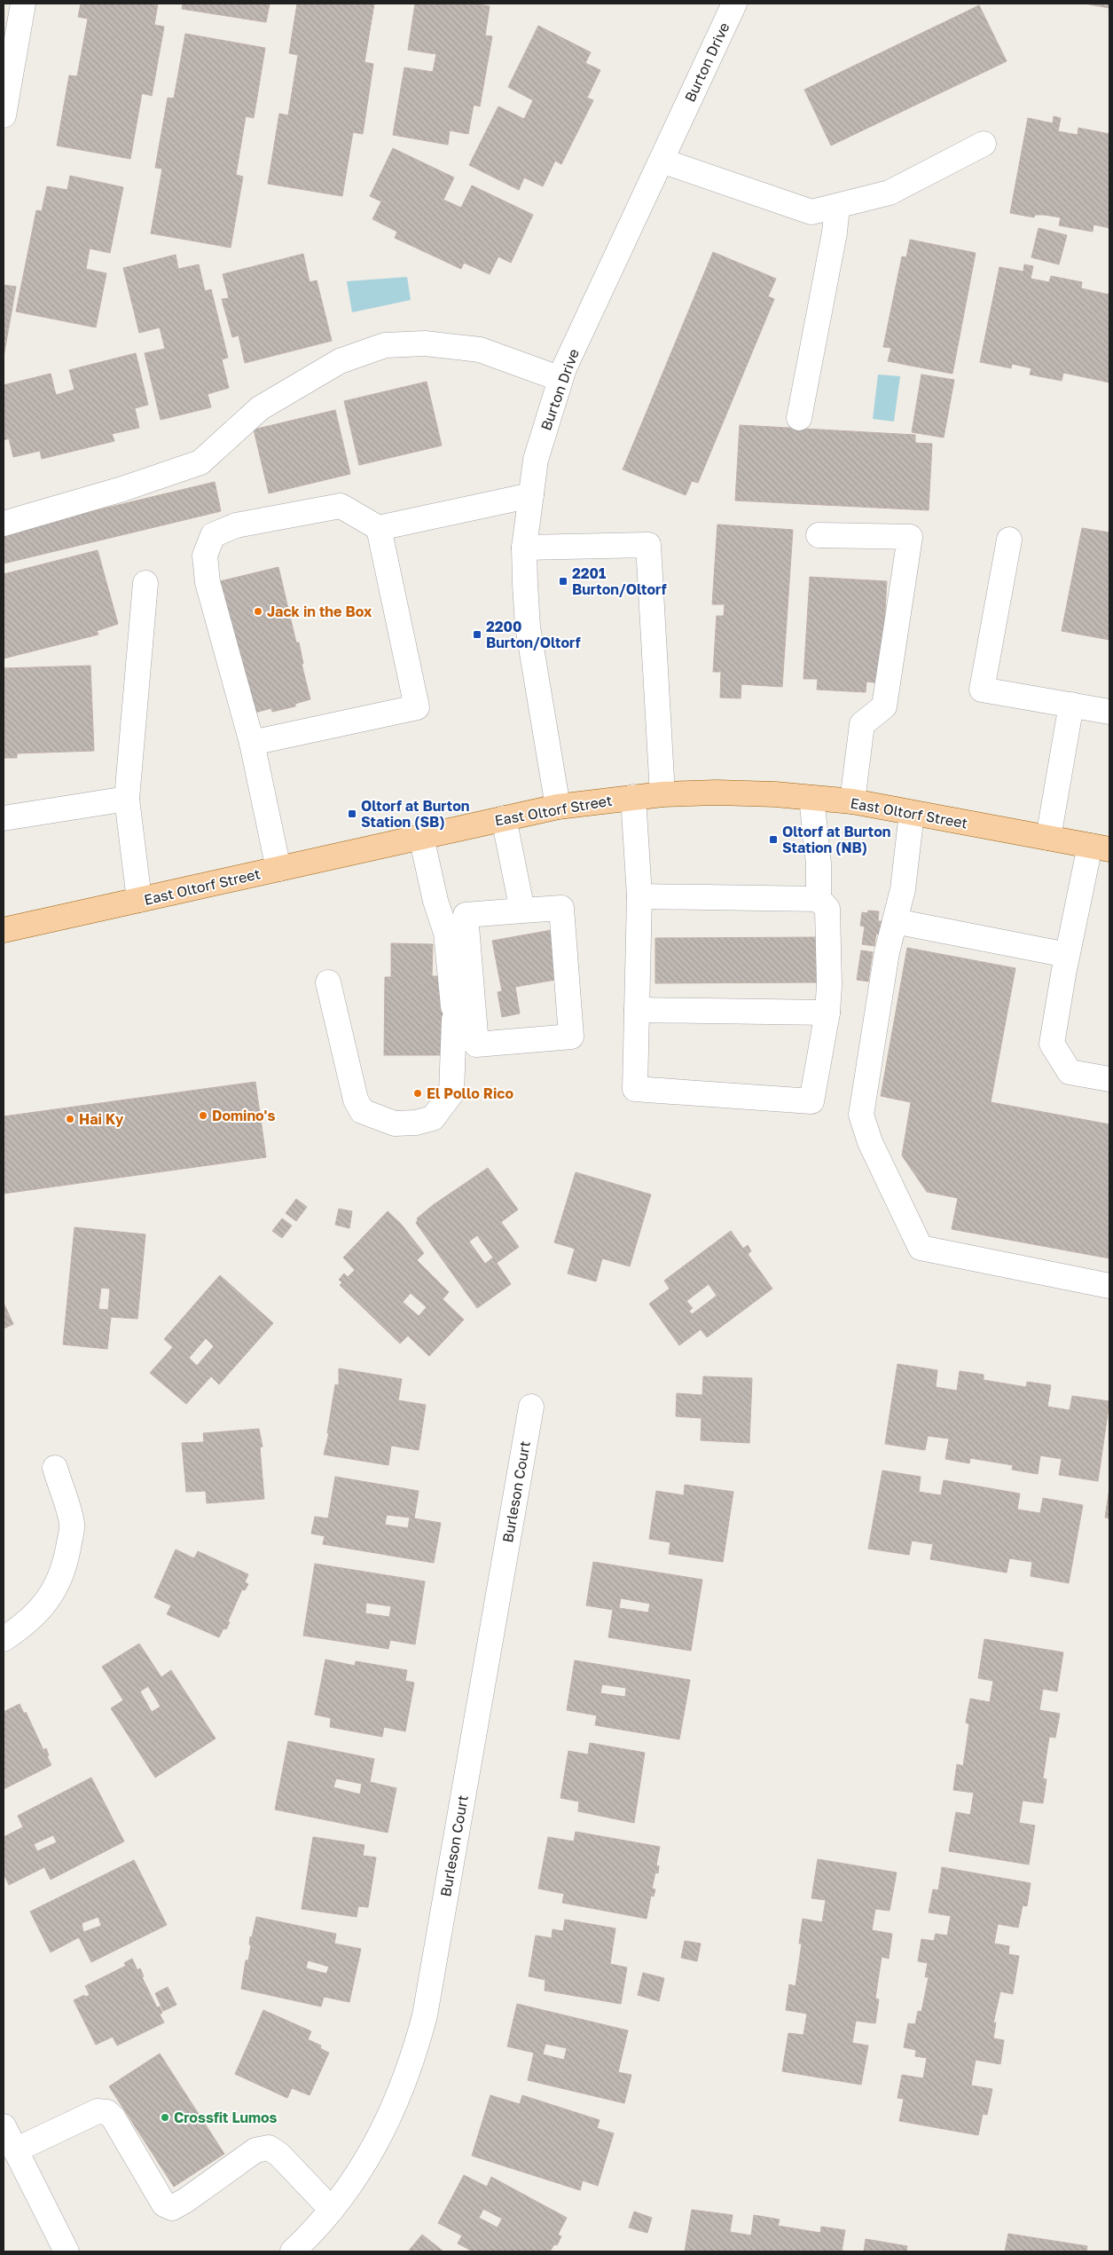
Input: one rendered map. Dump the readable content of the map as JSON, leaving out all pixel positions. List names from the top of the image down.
{
  "streets": {
    "main road": ["East Oltorf Street"],
    "street": ["Burton Drive", "Burleson Court"]
  },
  "crossings": [
    ["Burton Drive", "East Oltorf Street"]
  ],
  "places": {
    "transit": [
      "2201 Burton/Oltorf",
      "2200 Burton/Oltorf",
      "Oltorf at Burton Station (SB)",
      "Oltorf at Burton Station (NB)"
    ],
    "other": [
      "Jack in the Box",
      "El Pollo Rico",
      "Domino's",
      "Hai Ky",
      "Crossfit Lumos"
    ]
  }
}
